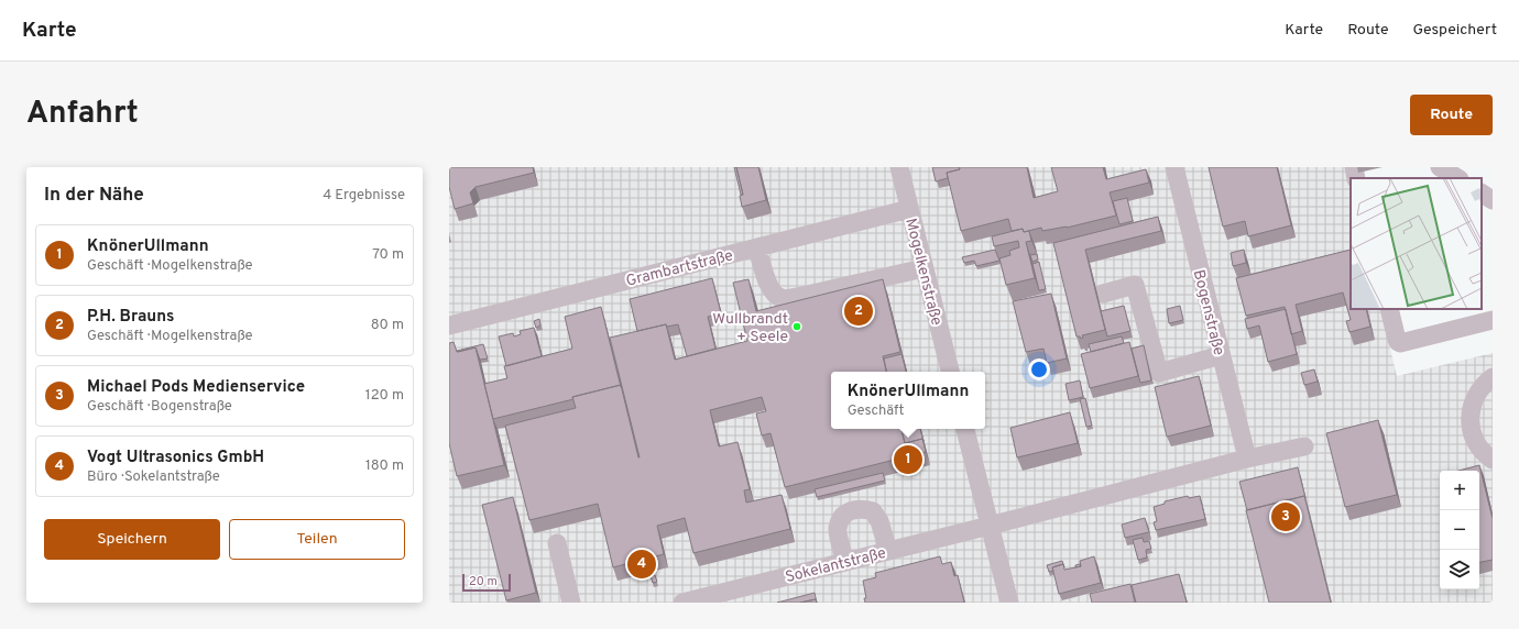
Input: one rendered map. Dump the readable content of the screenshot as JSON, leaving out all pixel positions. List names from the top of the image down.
{
  "streets": {
    "street": [
      "Grambartstraße",
      "Mogelkenstraße",
      "Bogenstraße",
      "Sokelantstraße"
    ]
  },
  "crossings": [
    ["Grambartstraße", "Mogelkenstraße"]
  ],
  "places": ["Wullbrandt + Seele"],
  "scale_bar": "20 m",
  "page": {
    "header": "Karte",
    "nav": ["Karte", "Route", "Gespeichert"],
    "title": "Anfahrt",
    "buttons": [
      "Route",
      ["Speichern", "Teilen"]
    ],
    "heading": ["In der Nähe", "4 Ergebnisse"],
    "list": [
      {
        "mark": "1",
        "name": "KnönerUllmann",
        "note": "Geschäft · Mogelkenstraße",
        "value": "70 m"
      },
      {
        "mark": "2",
        "name": "P.H. Brauns",
        "note": "Geschäft · Mogelkenstraße",
        "value": "80 m"
      },
      {
        "mark": "3",
        "name": "Michael Pods Medienservice",
        "note": "Geschäft · Bogenstraße",
        "value": "120 m"
      },
      {
        "mark": "4",
        "name": "Vogt Ultrasonics GmbH",
        "note": "Büro · Sokelantstraße",
        "value": "180 m"
      }
    ],
    "pins": [
      "2",
      "1",
      "3",
      "4"
    ],
    "popup": ["KnönerUllmann", "Geschäft"],
    "map_buttons": ["+", "−"],
    "scale": "20 m"
  }
}
